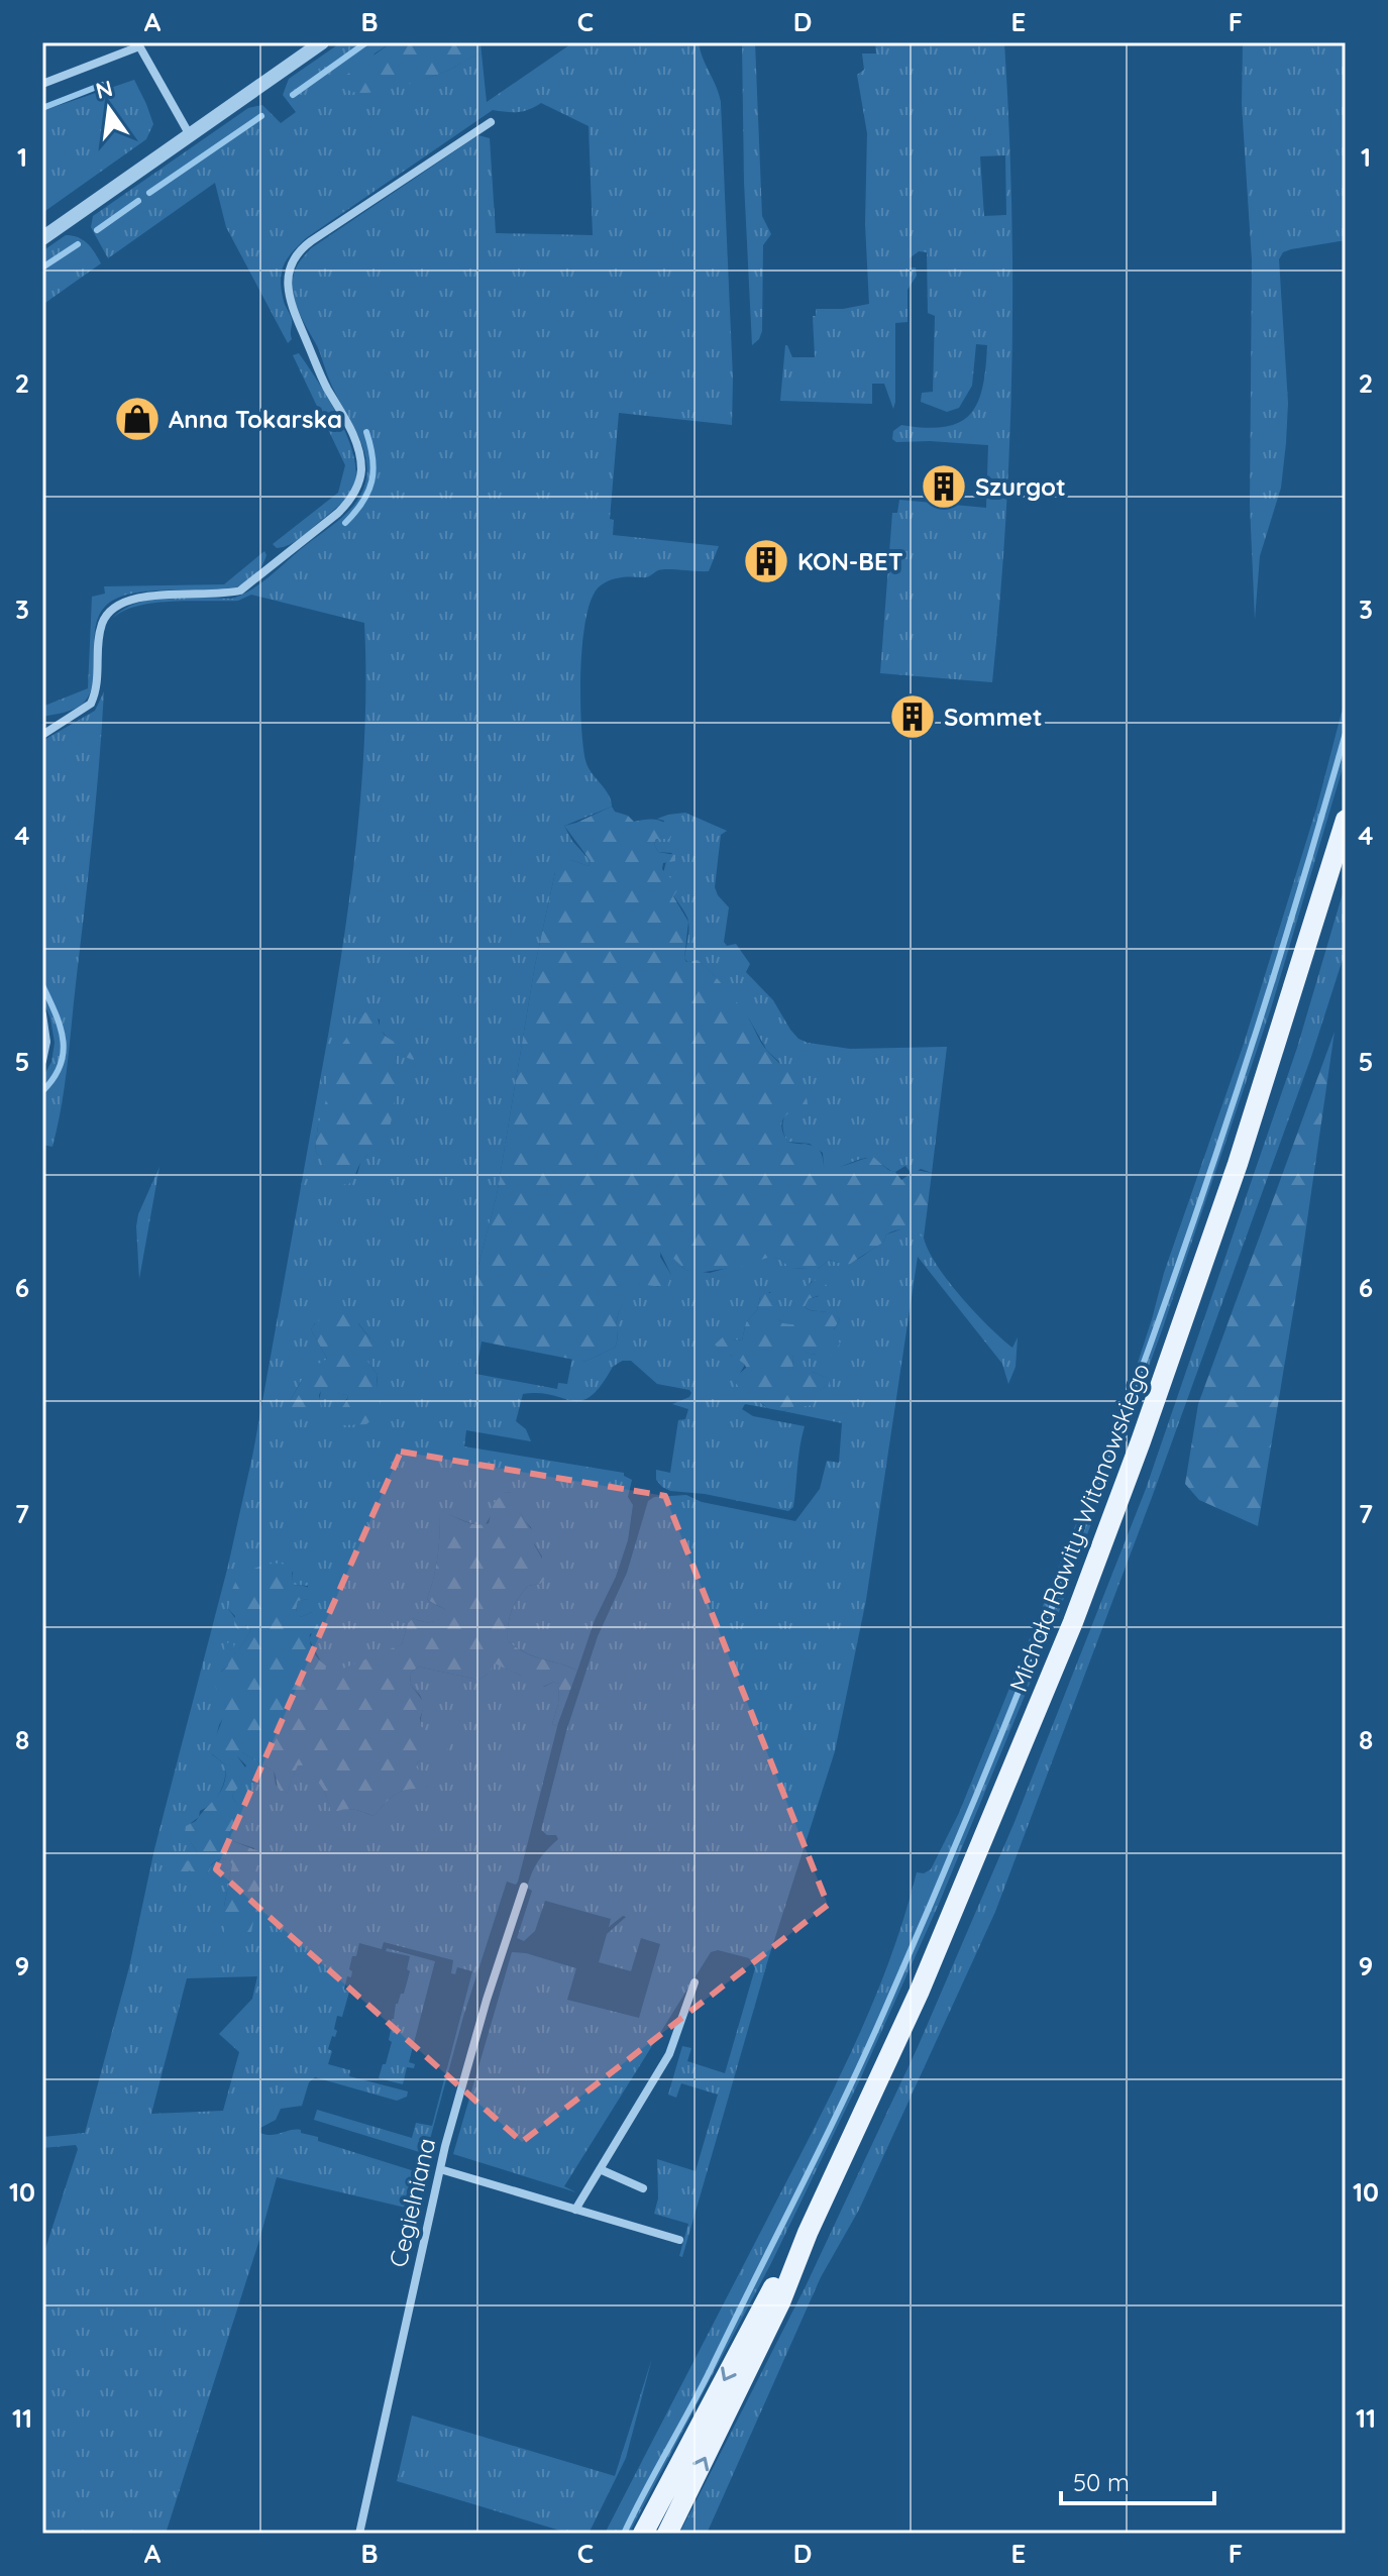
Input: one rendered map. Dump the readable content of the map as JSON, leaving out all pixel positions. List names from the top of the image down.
{
  "streets": {
    "main road": ["Michała Rawity-Witanowskiego"],
    "street": ["Cegielniana"]
  },
  "places": {
    "shop": ["Anna Tokarska"],
    "building": ["Szurgot", "KON-BET", "Sommet"]
  },
  "scale_bar": "50 m",
  "north": "top",
  "grid": {
    "columns": [
      "A",
      "B",
      "C",
      "D",
      "E",
      "F"
    ],
    "rows": [
      "1",
      "2",
      "3",
      "4",
      "5",
      "6",
      "7",
      "8",
      "9",
      "10",
      "11"
    ]
  }
}
